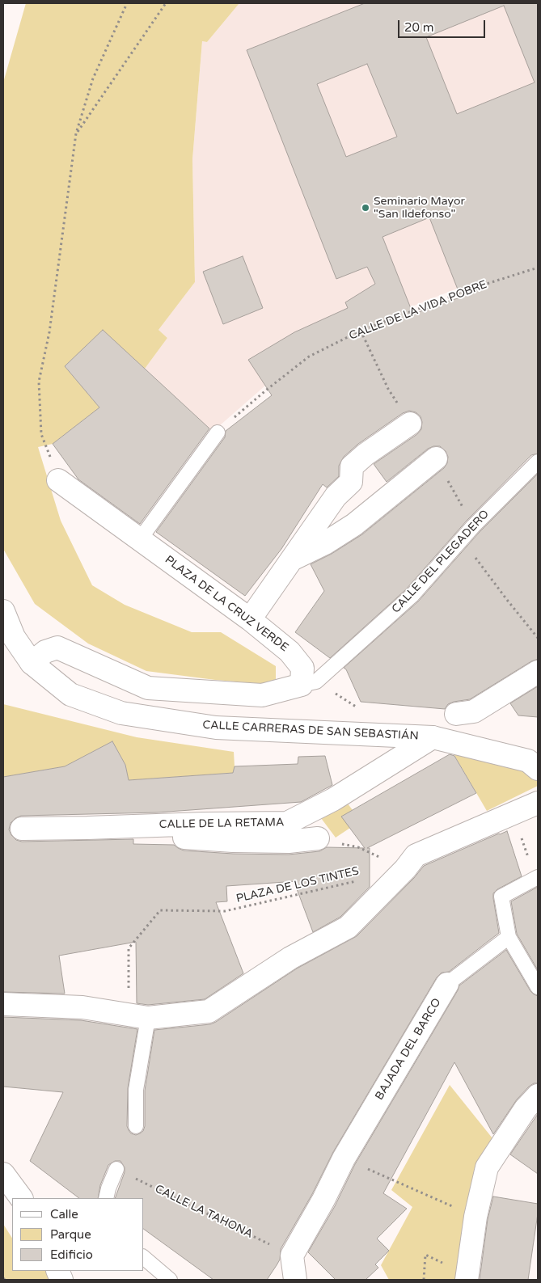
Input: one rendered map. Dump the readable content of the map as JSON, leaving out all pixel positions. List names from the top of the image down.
{
  "streets": {
    "street": [
      "PLAZA DE LA CRUZ VERDE",
      "CALLE CARRERAS DE SAN SEBASTIÁN",
      "CALLE DE LA RETAMA",
      "BAJADA DEL BARCO"
    ],
    "lane": ["CALLE DEL PLEGADERO"],
    "path": ["CALLE DE LA VIDA POBRE", "PLAZA DE LOS TINTES", "CALLE LA TAHONA"]
  },
  "crossings": [
    ["CALLE DEL PLEGADERO", "PLAZA DE LA CRUZ VERDE"],
    ["CALLE CARRERAS DE SAN SEBASTIÁN", "CALLE DE LA RETAMA"],
    ["BAJADA DEL BARCO", "CALLE LA TAHONA"]
  ],
  "places": ["Seminario Mayor \"San Ildefonso\""],
  "legend": ["Calle", "Parque", "Edificio"],
  "scale_bar": "20 m"
}
